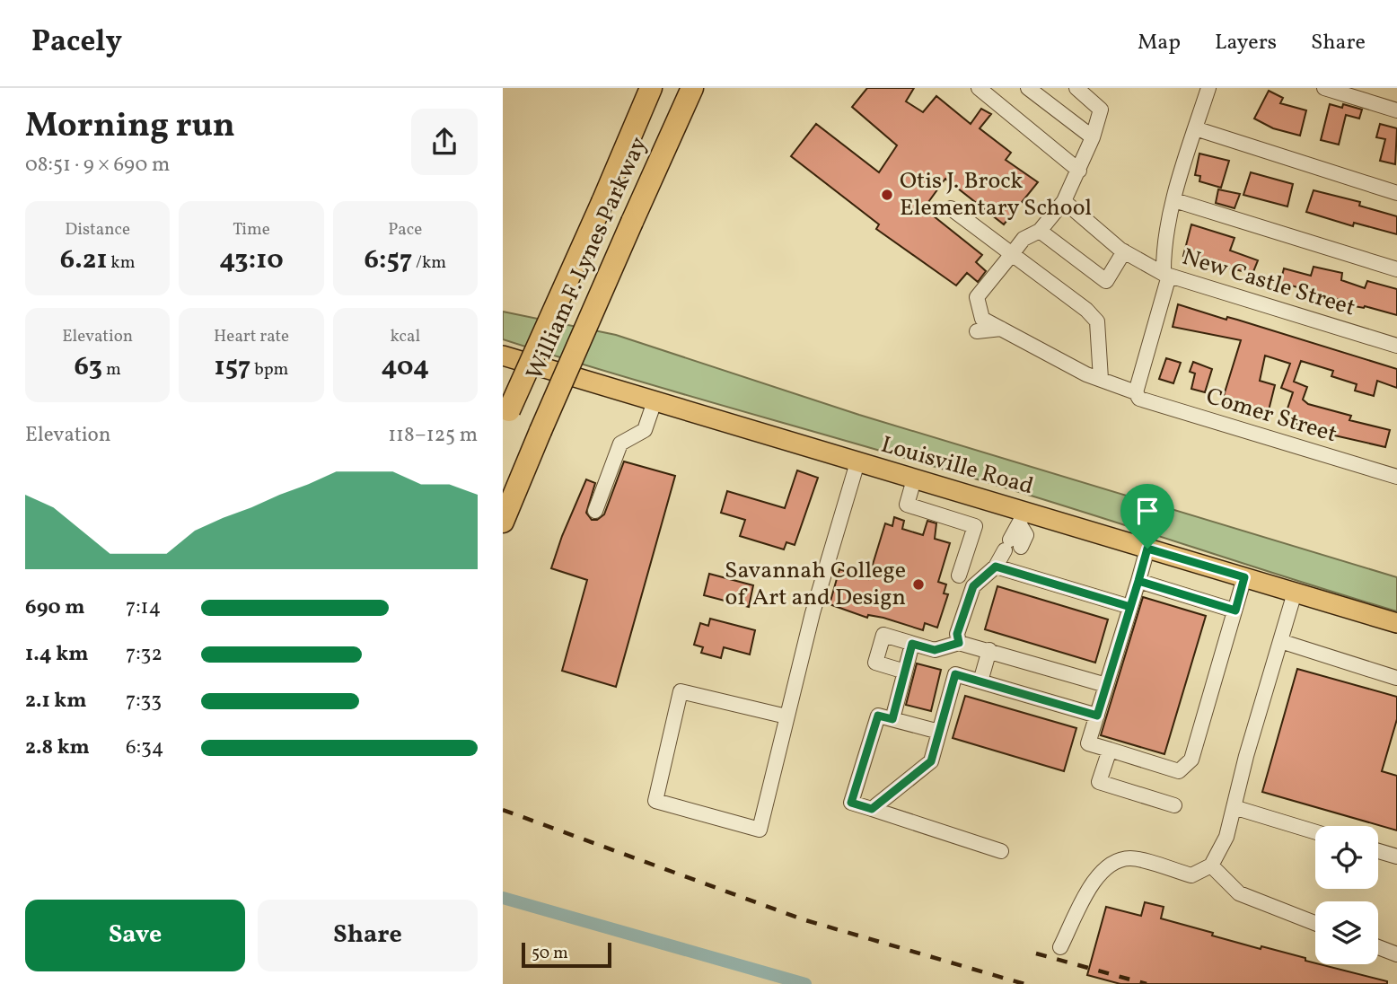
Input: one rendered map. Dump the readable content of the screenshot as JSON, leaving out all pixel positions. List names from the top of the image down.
{
  "streets": {
    "highway": ["William F. Lynes Parkway"],
    "main road": ["Louisville Road"],
    "street": ["New Castle Street", "Comer Street"]
  },
  "places": ["Otis J. Brock Elementary School", "Savannah College of Art and Design"],
  "scale_bar": "50 m",
  "page": {
    "header": "Pacely",
    "nav": ["Map", "Layers", "Share"],
    "heading": ["Morning run", "08:51 · 9 × 690 m"],
    "stats": [
      ["Distance", "6.21 km"],
      ["Time", "43:10"],
      ["Pace", "6:57 /km"],
      ["Elevation", "63 m"],
      ["Heart rate", "157 bpm"],
      ["kcal", "404"]
    ],
    "chart": ["Elevation", "118–125 m"],
    "list": [
      {
        "name": "690 m",
        "note": "7:14"
      },
      {
        "name": "1.4 km",
        "note": "7:32"
      },
      {
        "name": "2.1 km",
        "note": "7:33"
      },
      {
        "name": "2.8 km",
        "note": "6:34"
      }
    ],
    "buttons": ["Save", "Share"],
    "scale": "50 m"
  }
}
